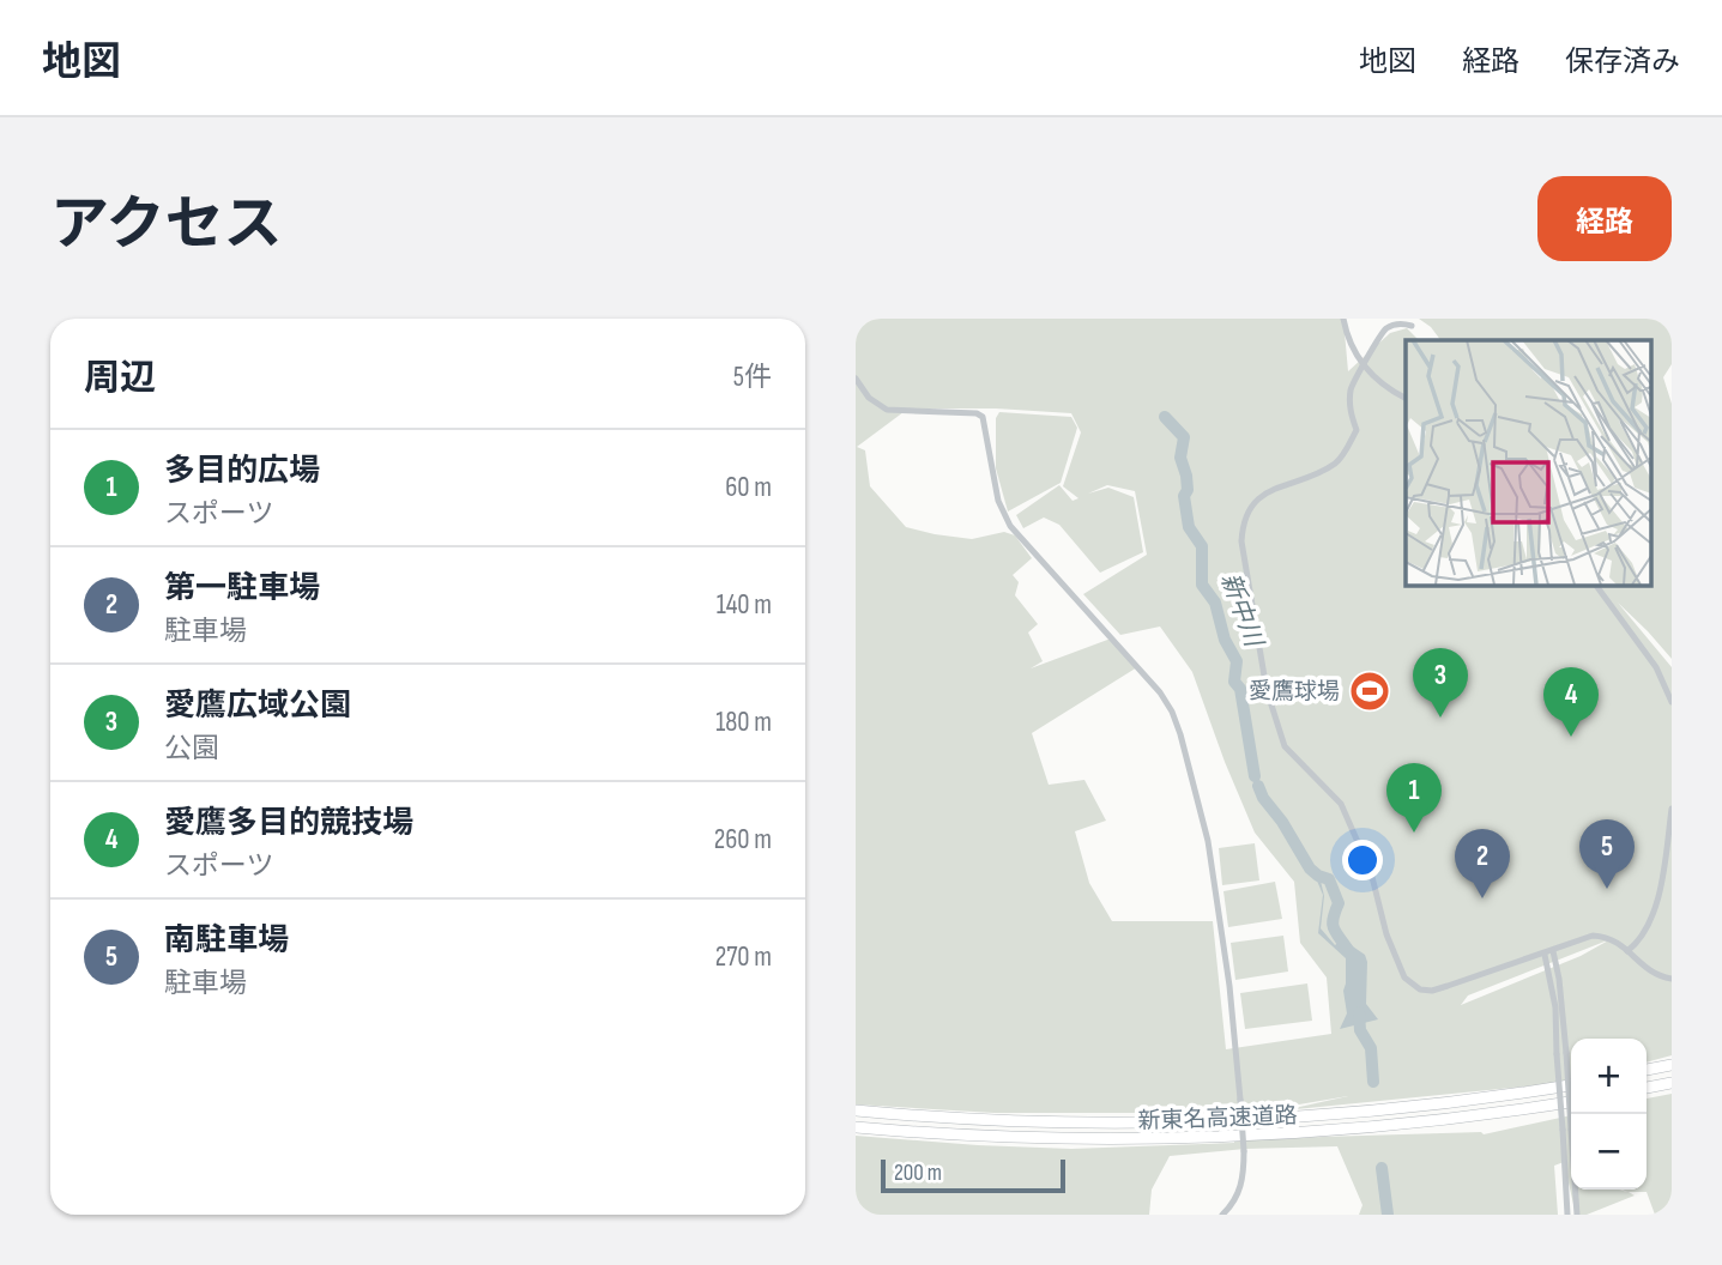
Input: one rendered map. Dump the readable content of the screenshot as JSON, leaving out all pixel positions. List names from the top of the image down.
{
  "streets": {
    "highway": ["新東名高速道路"]
  },
  "water": ["新中川"],
  "places": {
    "sports": ["愛鷹球場"]
  },
  "scale_bar": "200 m",
  "page": {
    "header": "地図",
    "nav": ["地図", "経路", "保存済み"],
    "title": "アクセス",
    "buttons": "経路",
    "heading": ["周辺", "5件"],
    "list": [
      {
        "mark": "1",
        "name": "多目的広場",
        "note": "スポーツ",
        "value": "60 m"
      },
      {
        "mark": "2",
        "name": "第一駐車場",
        "note": "駐車場",
        "value": "140 m"
      },
      {
        "mark": "3",
        "name": "愛鷹広域公園",
        "note": "公園",
        "value": "180 m"
      },
      {
        "mark": "4",
        "name": "愛鷹多目的競技場",
        "note": "スポーツ",
        "value": "260 m"
      },
      {
        "mark": "5",
        "name": "南駐車場",
        "note": "駐車場",
        "value": "270 m"
      }
    ],
    "pins": [
      "3",
      "4",
      "1",
      "5",
      "2"
    ],
    "map_buttons": ["+", "−"],
    "scale": "200 m"
  }
}
